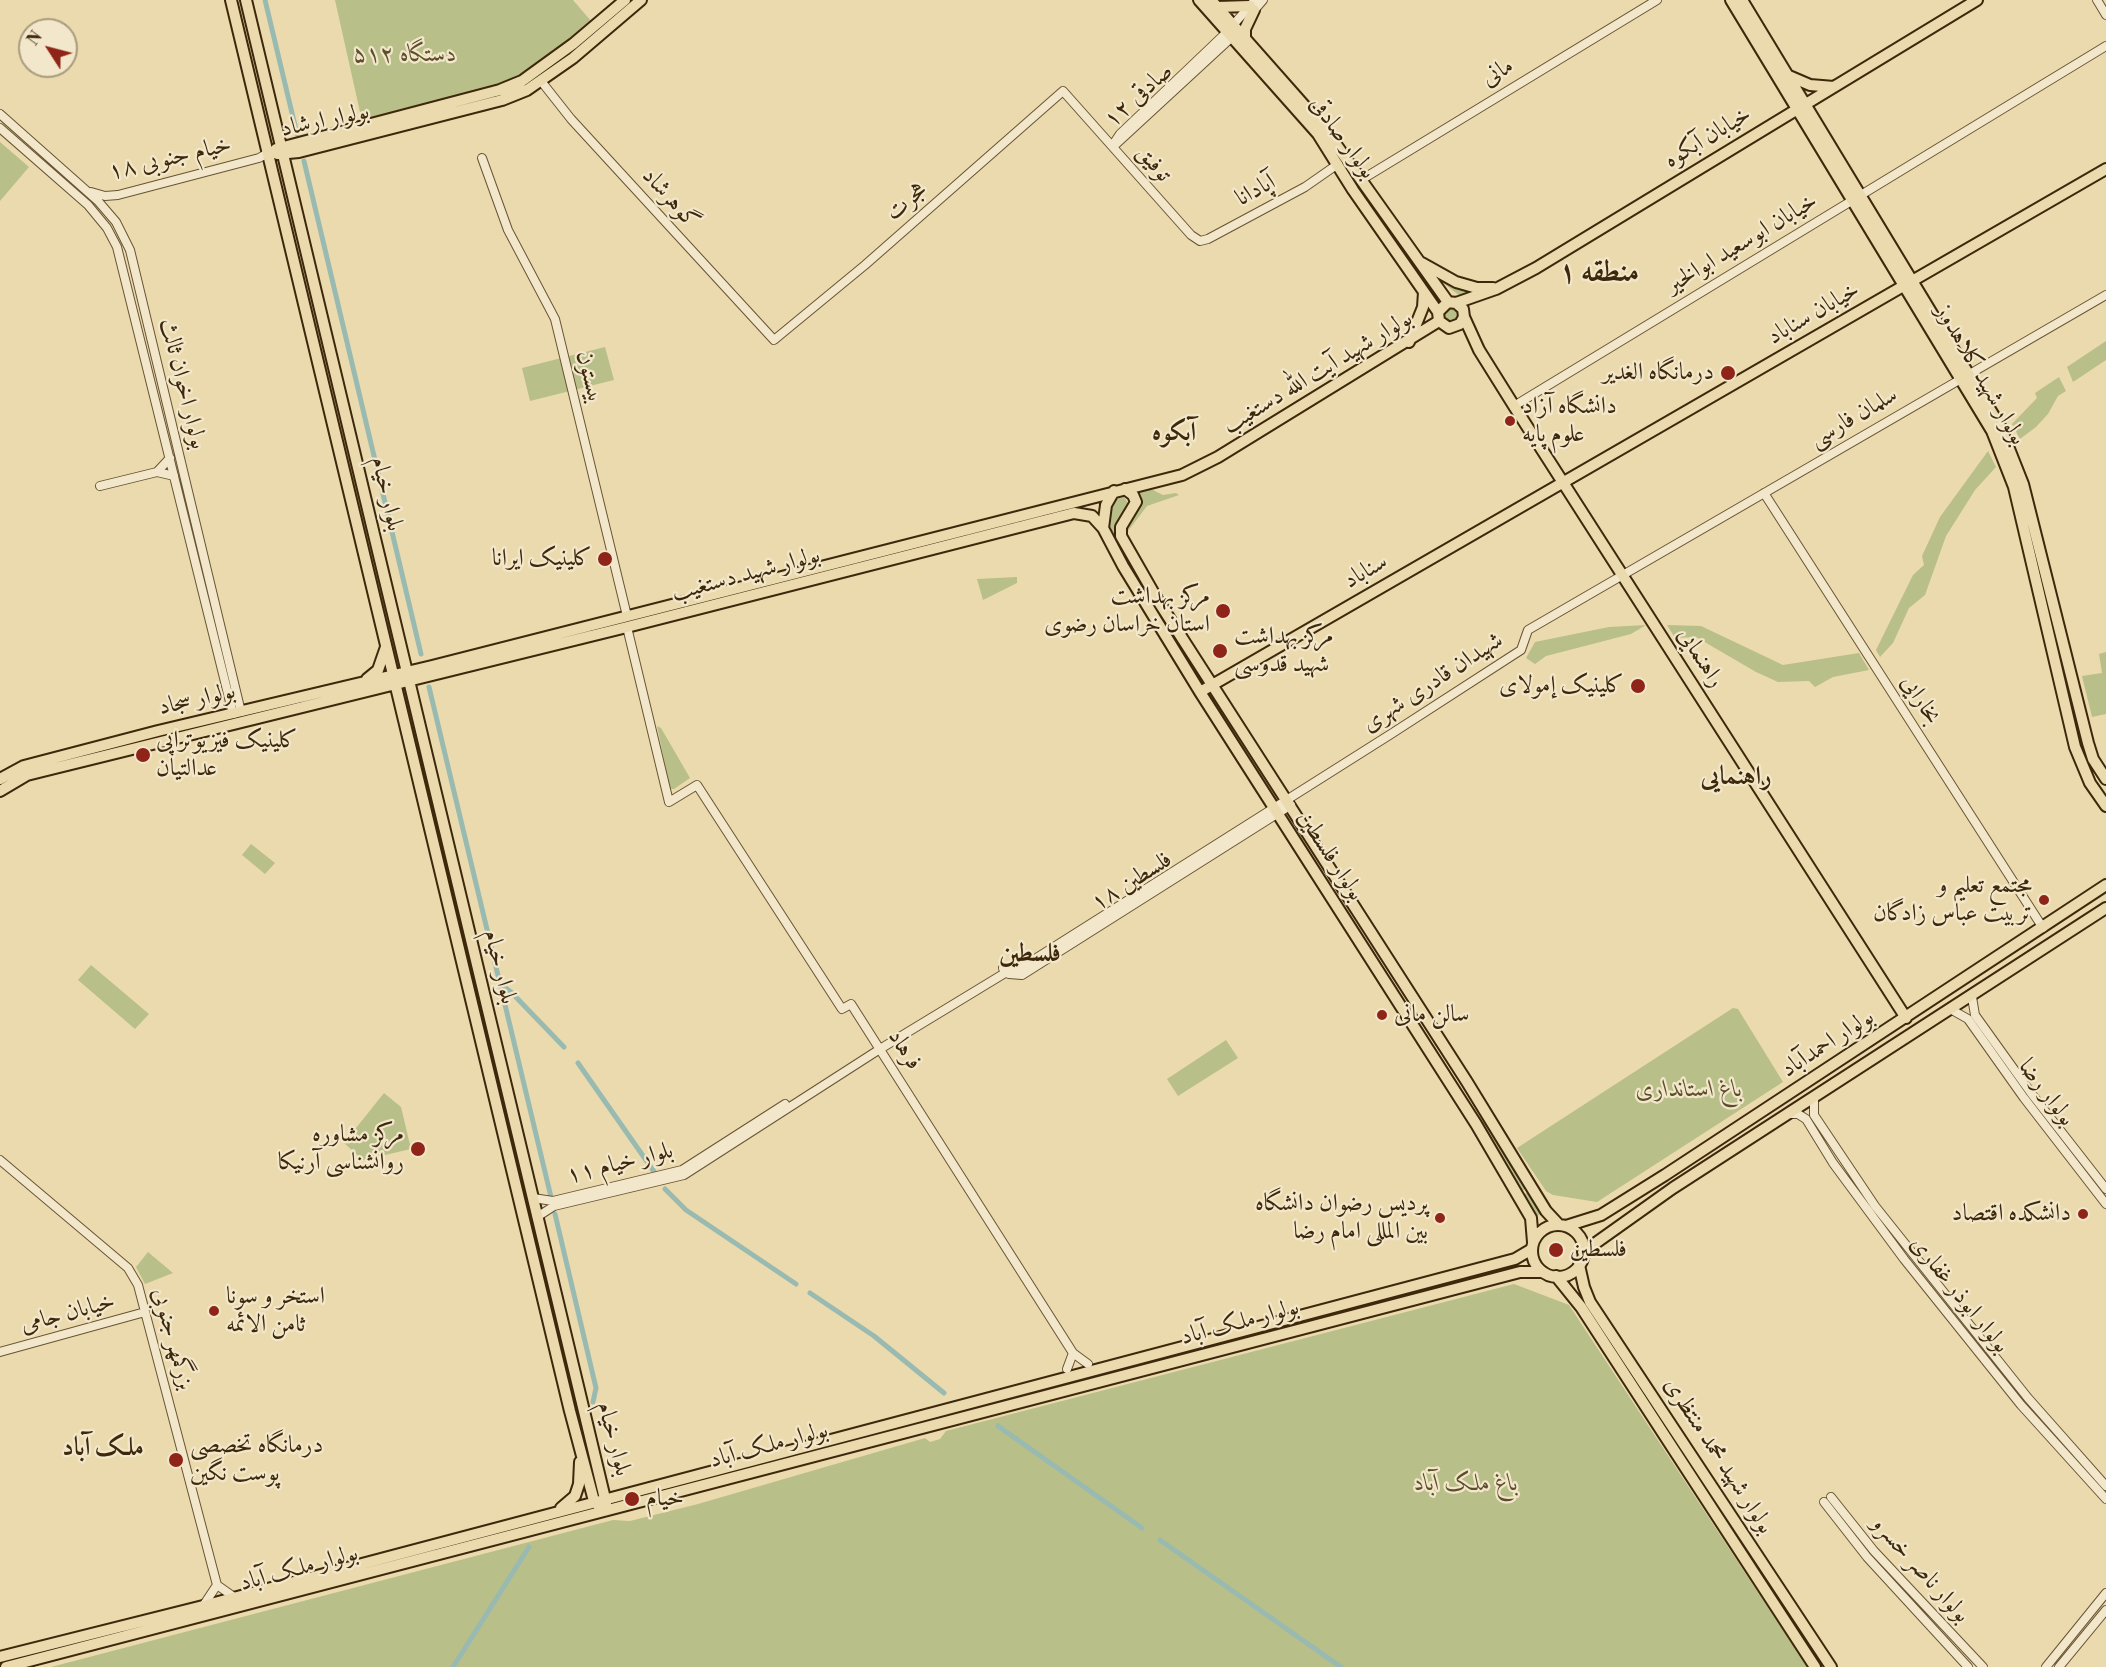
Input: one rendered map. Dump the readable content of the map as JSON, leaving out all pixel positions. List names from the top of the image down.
{
  "streets": {
    "main road": [
      "بولوار ارشاد",
      "بولوار صادقی",
      "خیابان آبکوه",
      "خیابان سناباد",
      "بولوار شهید آیت الله دستغیب",
      "بولوار شهید کلاهدوز",
      "بلوار خیام",
      "سناباد",
      "بولوار شهید دستغیب",
      "راهنمایی",
      "بولوار سجاد",
      "بولوار فلسطین",
      "بولوار احمدآباد",
      "بولوار ملک آباد",
      "بولوار شهید محمد منتظری"
    ],
    "street": [
      "مانی",
      "صادقی ۱۲",
      "خیام جنوبی ۱۸",
      "توفیق",
      "آپادانا",
      "گوهرشاد",
      "هجرت",
      "خیابان ابوسعید ابوالخیر",
      "بیستون",
      "بولوار اخوان ثالث",
      "سلمان فارسی",
      "شهیدان قادری شهری",
      "بخارایی",
      "فلسطین ۱۸",
      "فرهاد",
      "بولوار رضا",
      "بلوار خیام ۱۱",
      "بولوار ابوذر غفاری",
      "خیابان جامی",
      "بزرگمهر جنوبی",
      "بولوار ناصر خسرو"
    ]
  },
  "crossings": [
    ["مانی", "بولوار صادقی"],
    ["صادقی ۱۲", "بولوار صادقی"],
    ["صادقی ۱۲", "توفیق"],
    ["بولوار ارشاد", "خیام جنوبی ۱۸"],
    ["بولوار ارشاد", "گوهرشاد"],
    ["بولوار ارشاد", "بلوار خیام"],
    ["بولوار صادقی", "خیابان آبکوه"],
    ["بولوار صادقی", "آپادانا"],
    ["بولوار صادقی", "بولوار شهید آیت الله دستغیب"],
    ["بولوار صادقی", "راهنمایی"],
    ["خیابان آبکوه", "بولوار شهید کلاهدوز"],
    ["خیام جنوبی ۱۸", "بولوار اخوان ثالث"],
    ["خیام جنوبی ۱۸", "بلوار خیام"],
    ["توفیق", "آپادانا"],
    ["توفیق", "هجرت"],
    ["گوهرشاد", "هجرت"],
    ["خیابان ابوسعید ابوالخیر", "بولوار شهید کلاهدوز"],
    ["خیابان ابوسعید ابوالخیر", "راهنمایی"],
    ["خیابان سناباد", "بولوار شهید کلاهدوز"],
    ["خیابان سناباد", "سناباد"],
    ["خیابان سناباد", "راهنمایی"],
    ["بولوار شهید آیت الله دستغیب", "بولوار شهید دستغیب"],
    ["بولوار شهید آیت الله دستغیب", "بولوار فلسطین"],
    ["بولوار شهید کلاهدوز", "سلمان فارسی"],
    ["بیستون", "بولوار شهید دستغیب"],
    ["بیستون", "فرهاد"],
    ["بولوار اخوان ثالث", "بولوار سجاد"],
    ["سلمان فارسی", "راهنمایی"],
    ["سلمان فارسی", "شهیدان قادری شهری"],
    ["سلمان فارسی", "بخارایی"],
    ["بلوار خیام", "بولوار شهید دستغیب"],
    ["بلوار خیام", "بولوار سجاد"],
    ["بلوار خیام", "بلوار خیام ۱۱"],
    ["بلوار خیام", "بولوار ملک آباد"],
    ["سناباد", "بولوار فلسطین"],
    ["بولوار شهید دستغیب", "بولوار سجاد"],
    ["بولوار شهید دستغیب", "بولوار فلسطین"],
    ["بولوار شهید دستغیب", "فرهاد"],
    ["راهنمایی", "شهیدان قادری شهری"],
    ["راهنمایی", "بولوار احمدآباد"],
    ["شهیدان قادری شهری", "بولوار فلسطین"],
    ["شهیدان قادری شهری", "فلسطین ۱۸"],
    ["بخارایی", "بولوار احمدآباد"],
    ["بولوار فلسطین", "فلسطین ۱۸"],
    ["بولوار فلسطین", "بولوار احمدآباد"],
    ["بولوار فلسطین", "بولوار ملک آباد"],
    ["بولوار فلسطین", "بولوار شهید محمد منتظری"],
    ["فلسطین ۱۸", "فرهاد"],
    ["بولوار احمدآباد", "بولوار رضا"],
    ["بولوار احمدآباد", "بولوار ملک آباد"],
    ["بولوار احمدآباد", "بولوار شهید محمد منتظری"],
    ["خیابان جامی", "بزرگمهر جنوبی"],
    ["بولوار ملک آباد", "بولوار شهید محمد منتظری"]
  ],
  "districts": [
    "منطقه ۱",
    "آبکوه",
    "راهنمایی",
    "فلسطین",
    "ملک آباد"
  ],
  "parks": ["۵۱۲ دستگاه", "باغ استانداری", "باغ ملک آباد"],
  "places": [
    "درمانگاه الغدیر",
    "دانشگاه آزاد علوم پایه",
    "کلینیک ایرانا",
    "مرکز بهداشت استان خراسان رضوی",
    "مرکز بهداشت شهید قدوسی",
    "کلینیک إمولای",
    "کلینیک فیزیوتراپی عدالتیان",
    "مجتمع تعلیم و تربیت عباس زادگان",
    "سالن مانی",
    "مرکز مشاوره روانشناسی آرنیکا",
    "دانشکده اقتصاد",
    "پردیس رضوان دانشگاه بین المللی امام رضا",
    "فلسطین",
    "استخر و سونا ثامن الائمه",
    "درمانگاه تخصصی پوست نگین",
    "خیام"
  ],
  "north": "top left"
}
